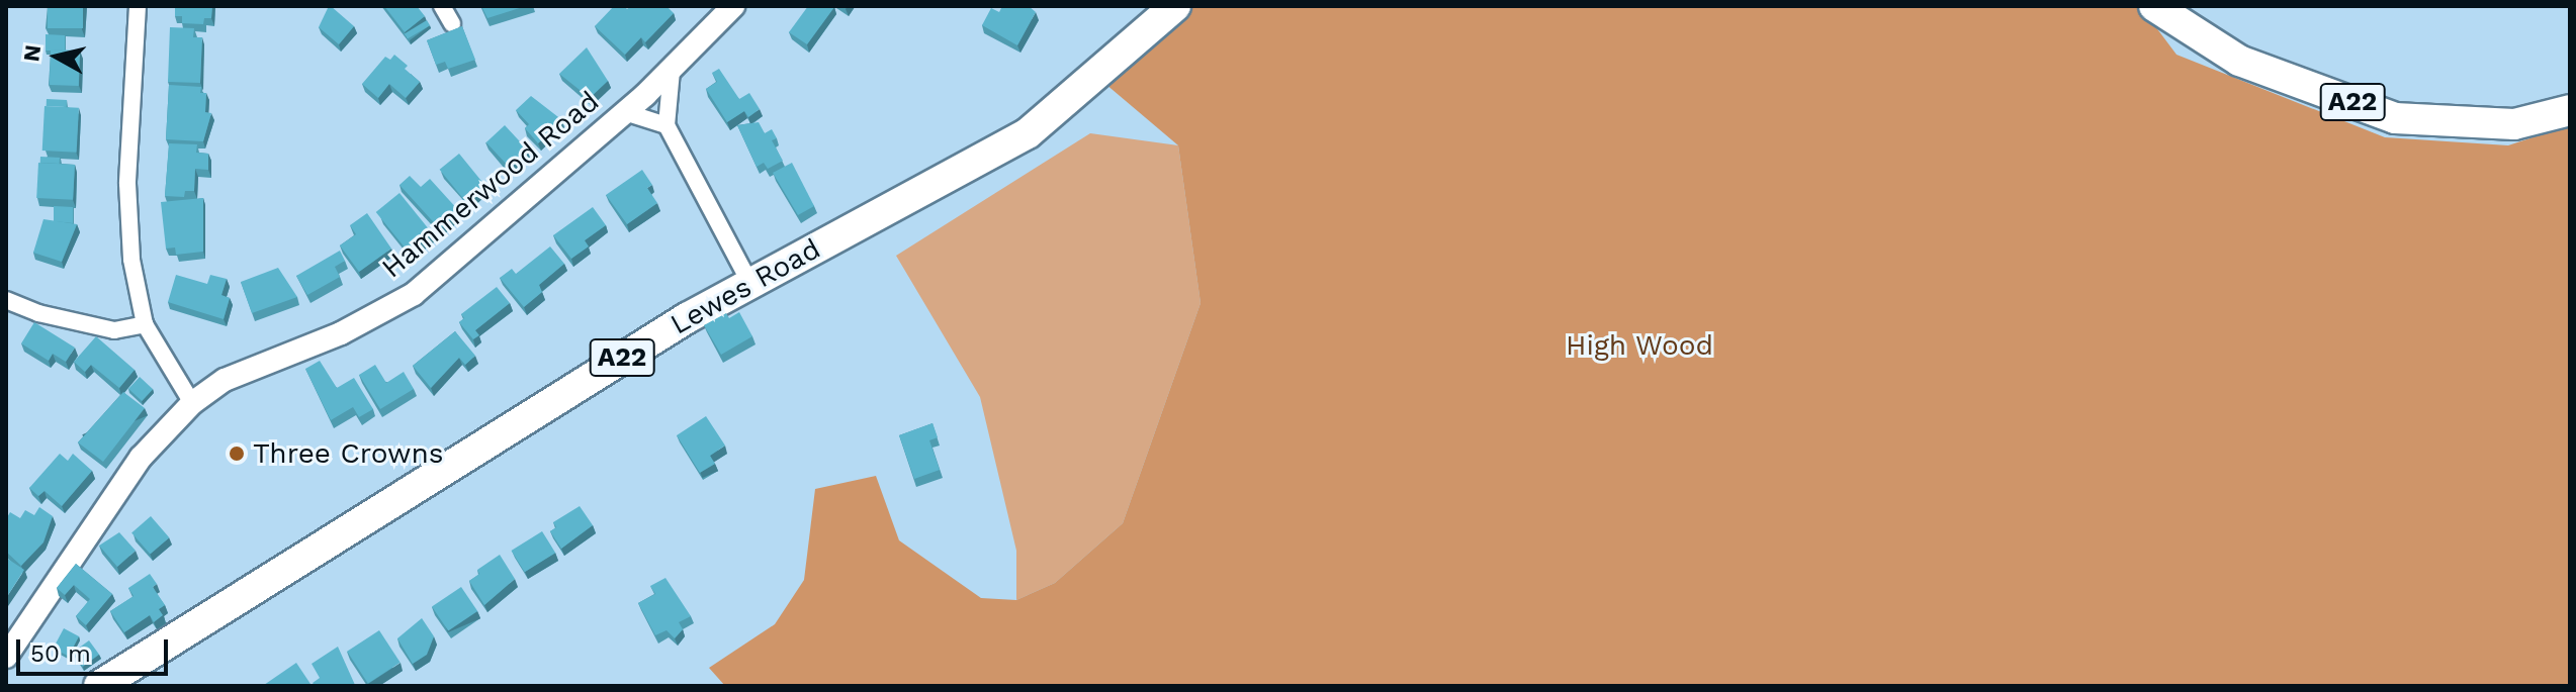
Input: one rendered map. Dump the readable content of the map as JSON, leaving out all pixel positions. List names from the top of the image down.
{
  "streets": {
    "highway": ["A22", "Lewes Road"],
    "street": ["Hammerwood Road"]
  },
  "parks": ["High Wood"],
  "places": ["Three Crowns"],
  "scale_bar": "50 m",
  "north": "left"
}
